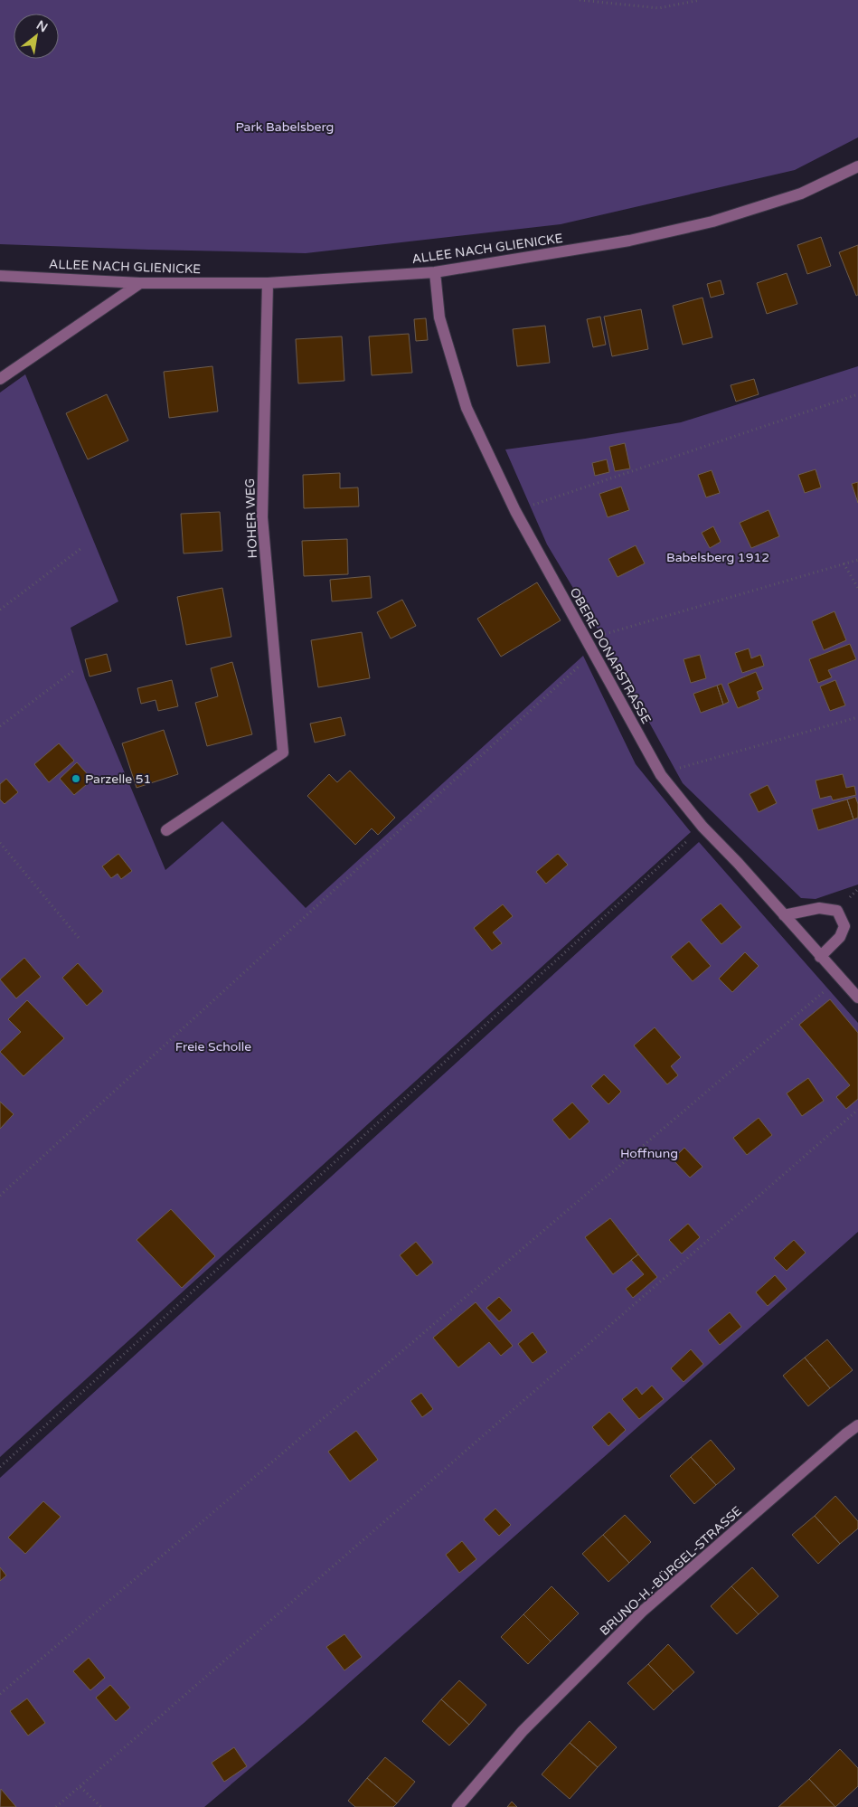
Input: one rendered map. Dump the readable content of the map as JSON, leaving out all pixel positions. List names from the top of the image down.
{
  "streets": {
    "street": [
      "ALLEE NACH GLIENICKE",
      "HOHER WEG",
      "OBERE DONARSTRASSE",
      "BRUNO-H.-BÜRGEL-STRASSE"
    ]
  },
  "crossings": [
    ["ALLEE NACH GLIENICKE", "HOHER WEG"],
    ["ALLEE NACH GLIENICKE", "OBERE DONARSTRASSE"]
  ],
  "parks": [
    "Park Babelsberg",
    "Babelsberg 1912",
    "Freie Scholle",
    "Hoffnung"
  ],
  "places": ["Parzelle 51"],
  "north": "top right"
}
